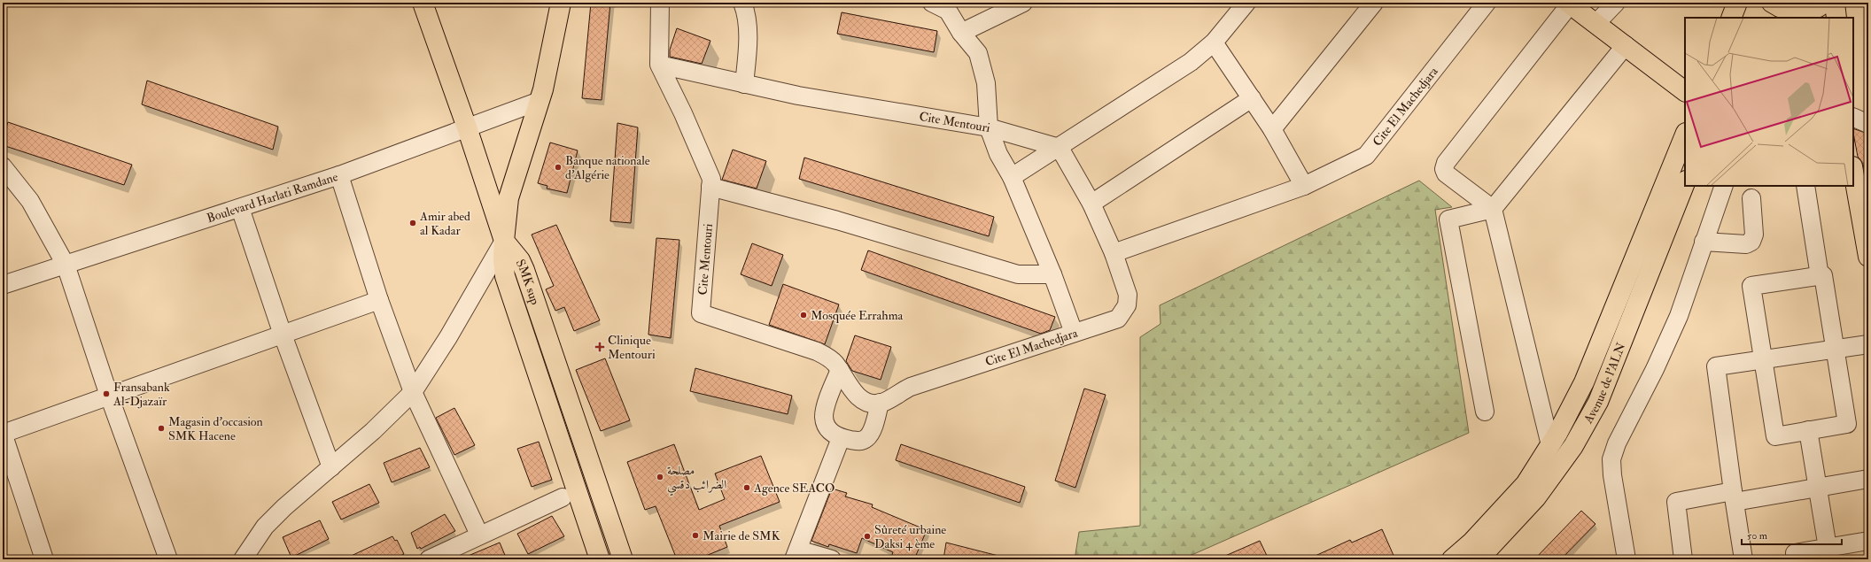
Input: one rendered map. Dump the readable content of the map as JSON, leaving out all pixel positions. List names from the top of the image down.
{
  "streets": {
    "main road": ["SMK sup", "Avenue de l'ALN"],
    "street": ["Cite El Machedjara", "Cite Mentouri", "Boulevard Harlati Ramdane"]
  },
  "crossings": [
    ["Cite El Machedjara", "Cite Mentouri"]
  ],
  "places": {
    "other": [
      "Banque nationale d'Algérie",
      "Amir abed al Kadar",
      "Mosquée Errahma",
      "Fransabank Al-Djazaïr",
      "Magasin d'occasion SMK Hacene",
      "مصلحة الضرائب دقسي",
      "Agence SEACO",
      "Mairie de SMK",
      "Sûreté urbaine Daksi 4 ème"
    ],
    "health": ["Clinique Mentouri"]
  },
  "scale_bar": "50 m"
}
